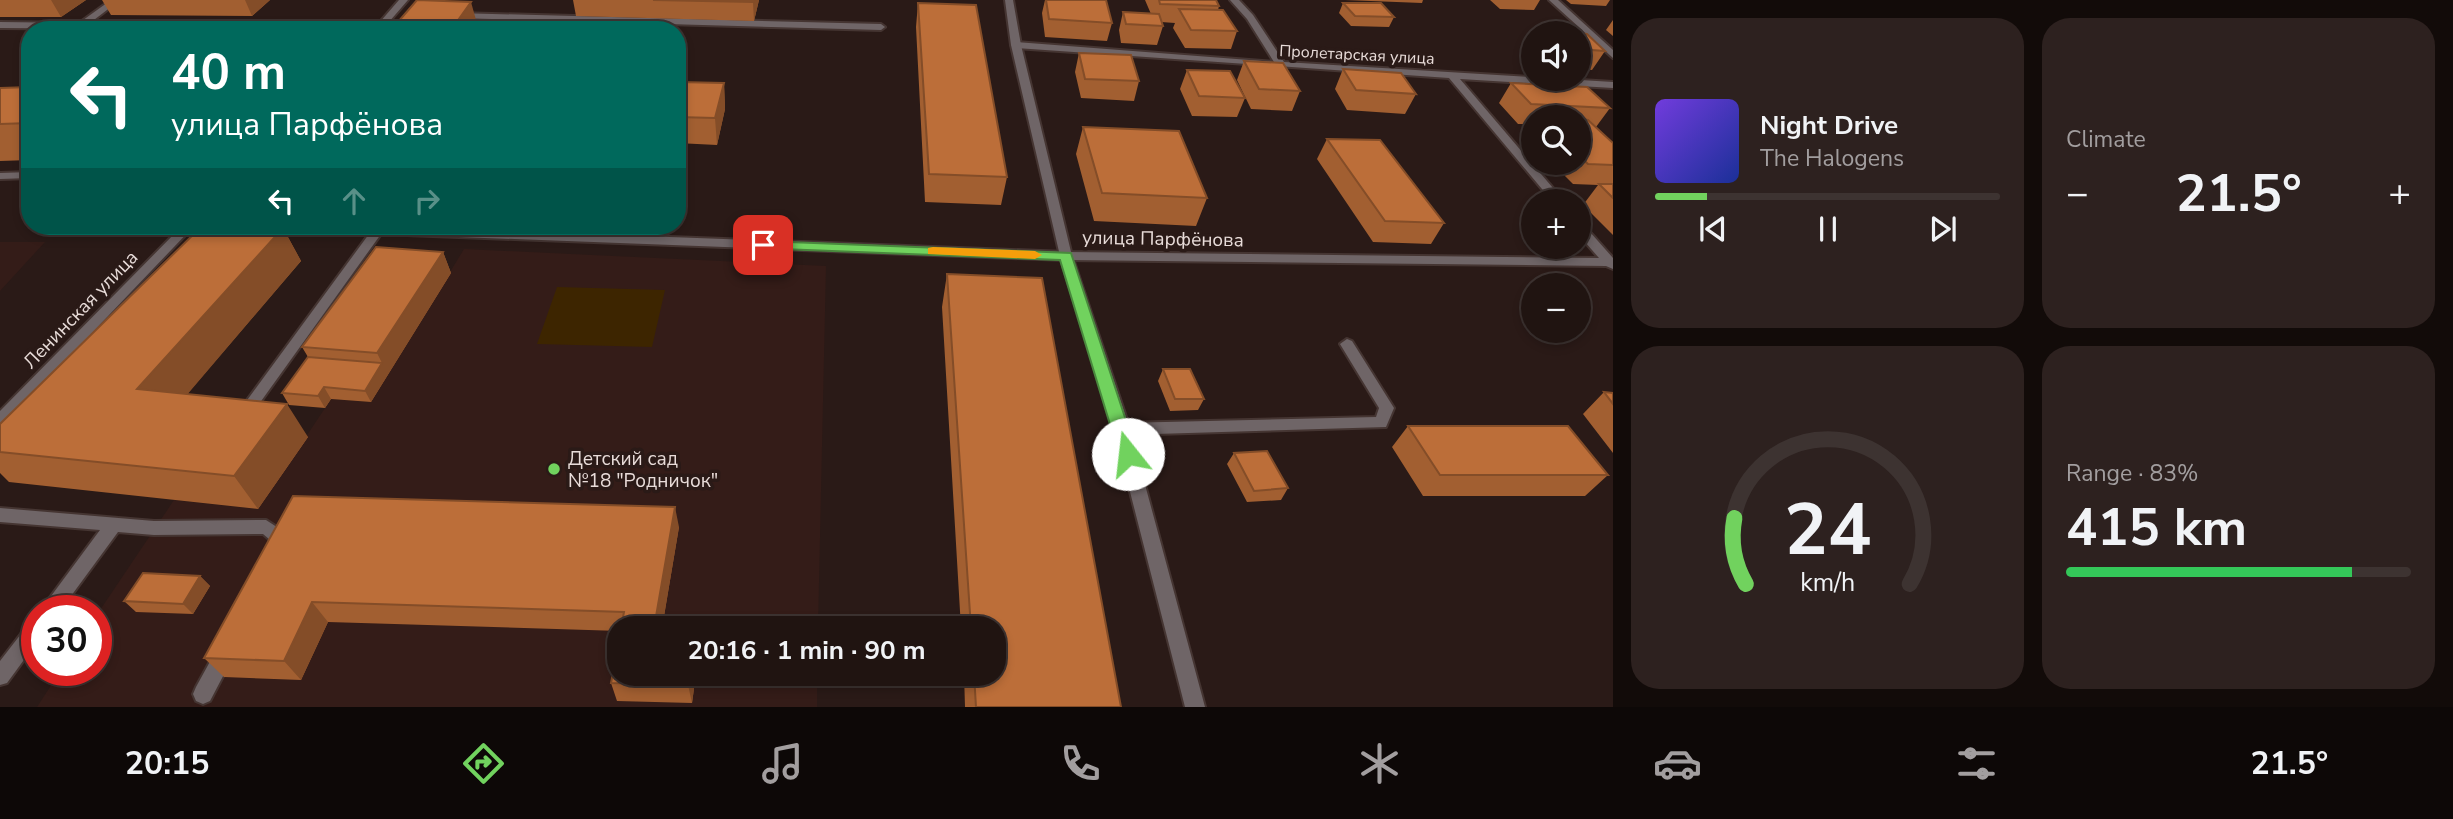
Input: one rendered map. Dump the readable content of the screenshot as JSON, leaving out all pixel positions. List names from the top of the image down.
{
  "streets": {
    "street": ["Пролетарская улица", "улица Парфёнова", "Ленинская улица"]
  },
  "places": ["Детский сад №18 \"Родничок\""],
  "page": {
    "tile": [
      "Climate",
      ["Range · 83%", "415 km"]
    ],
    "map_buttons": ["+", "−"],
    "turn": ["40 m", "улица Парфёнова"],
    "song": ["Night Drive", "The Halogens"],
    "heat": ["−", "21.5°", "+"],
    "limit": "30",
    "trip": "20:16 · 1 min · 90 m",
    "tabs": ["20:15", "21.5°"],
    "gauge": ["24", "km/h"]
  }
}
